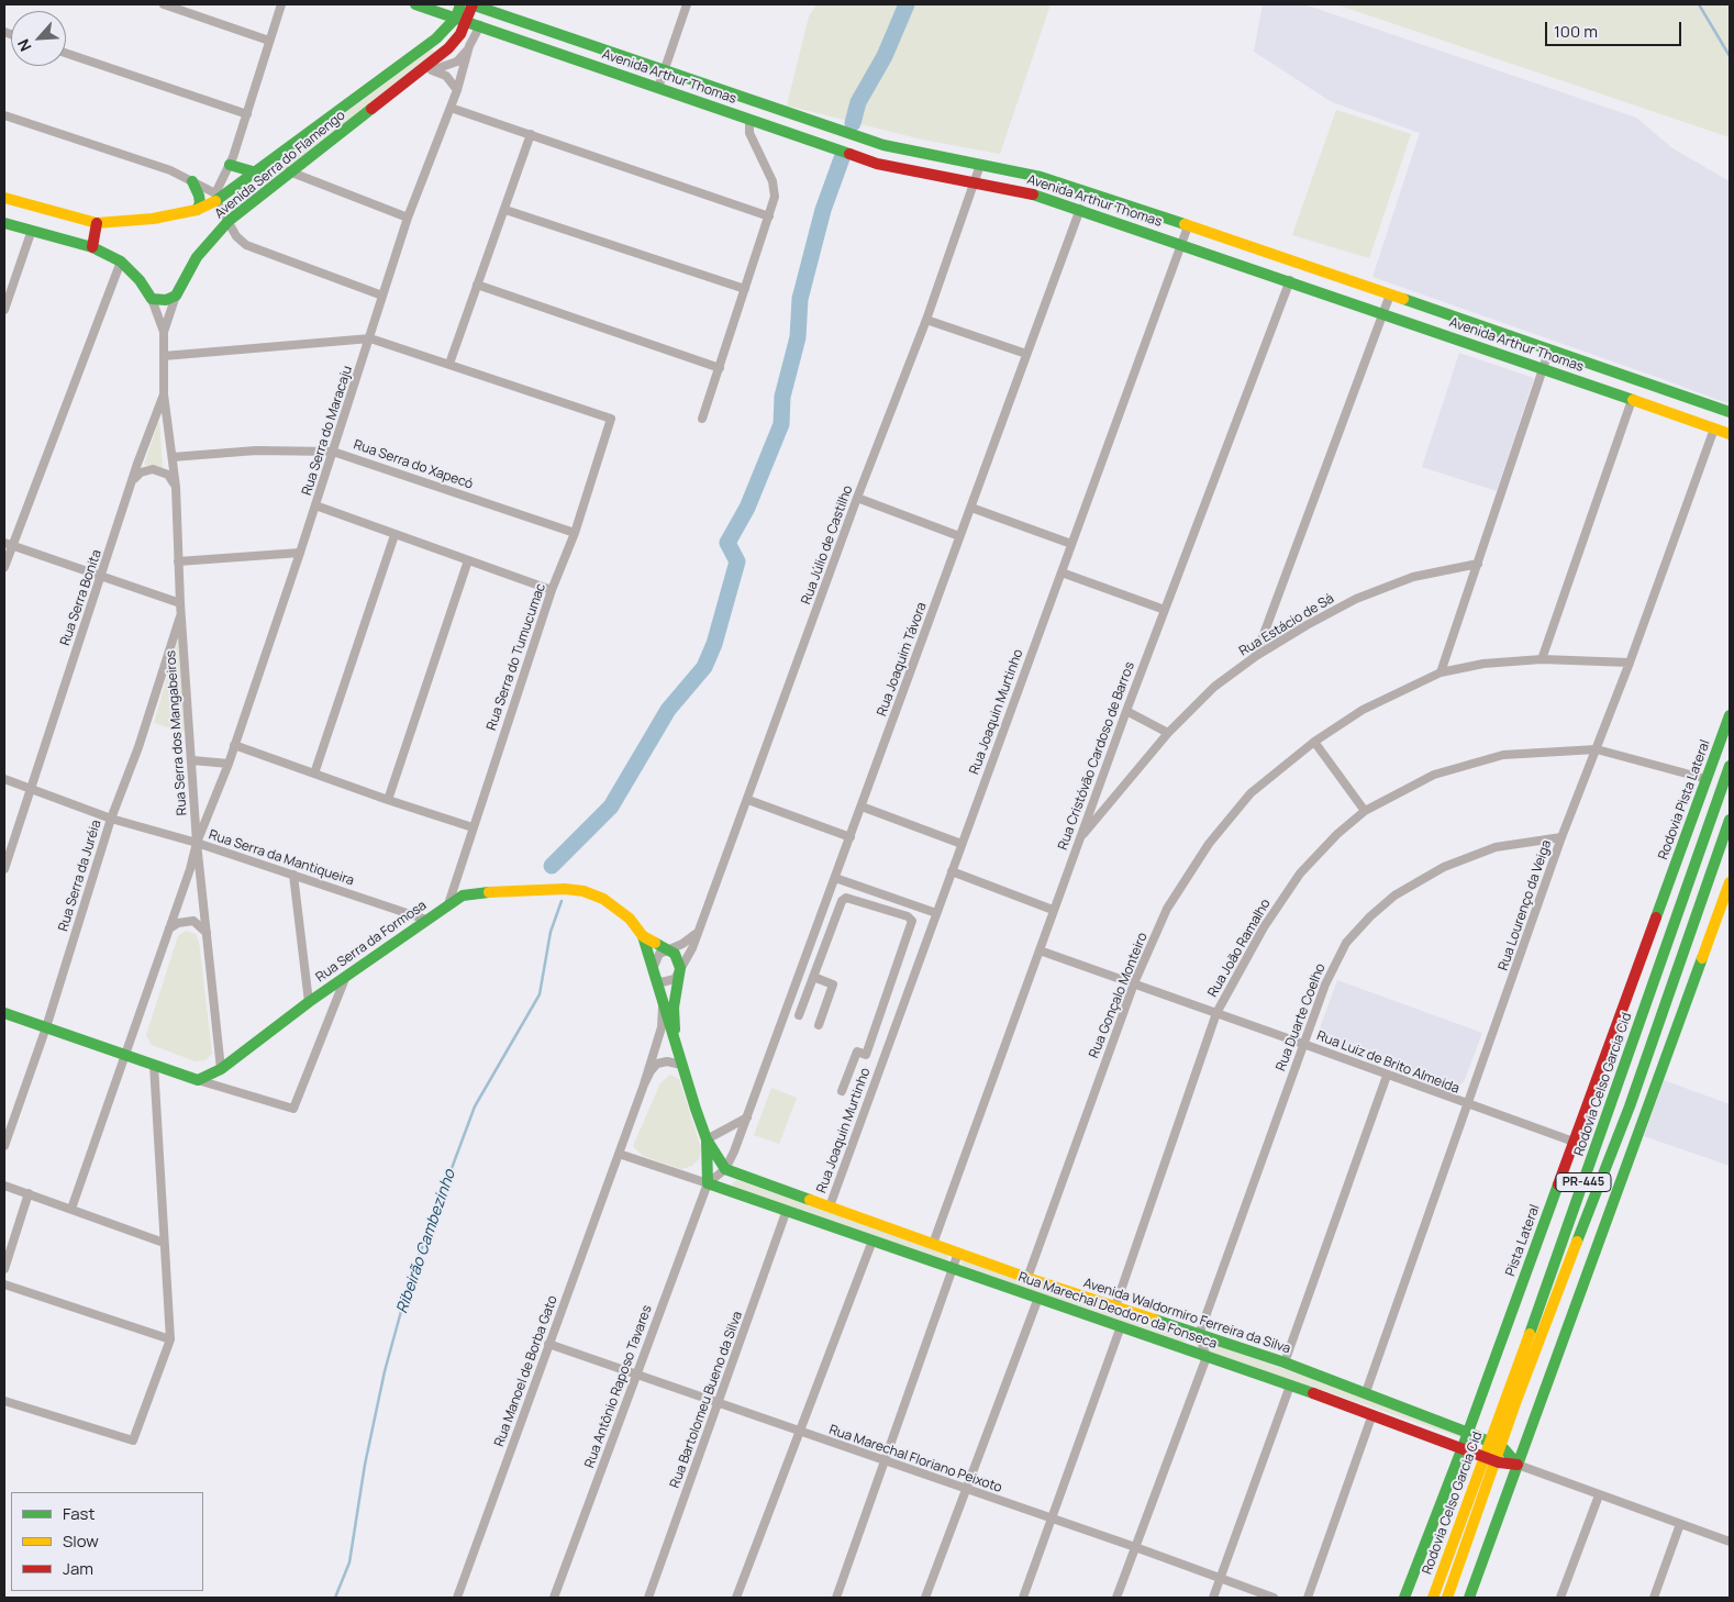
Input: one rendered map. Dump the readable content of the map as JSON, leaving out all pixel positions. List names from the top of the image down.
{
  "streets": {
    "main road": [
      "Avenida Arthur Thomas",
      "Avenida Serra do Flamengo",
      "Rodovia Pista Lateral",
      "Rua Serra da Formosa",
      "Rodovia Celso Garcia Cid",
      "PR-445",
      "Pista Lateral",
      "Rua Marechal Deodoro da Fonseca",
      "Avenida Waldormiro Ferreira da Silva"
    ],
    "street": [
      "Rua Serra do Maracaju",
      "Rua Serra do Xapecó",
      "Rua Júlio de Castilho",
      "Rua Serra Bonita",
      "Rua Estácio de Sá",
      "Rua Serra do Tumucumac",
      "Rua Joaquim Távora",
      "Rua Joaquin Murtinho",
      "Rua Serra dos Mangabeiros",
      "Rua Cristóvão Cardoso de Barros",
      "Rua Serra da Mantiqueira",
      "Rua Serra da Juréia",
      "Rua Lourenço da Veiga",
      "Rua João Ramalho",
      "Rua Gonçalo Monteiro",
      "Rua Duarte Coelho",
      "Rua Luiz de Brito Almeida",
      "Rua Manoel de Borba Gato",
      "Rua Antônio Raposo Tavares",
      "Rua Bartolomeu Bueno da Silva",
      "Rua Marechal Floriano Peixoto"
    ]
  },
  "crossings": [
    ["Avenida Arthur Thomas", "Avenida Serra do Flamengo"],
    ["Avenida Arthur Thomas", "Rua Serra do Maracaju"],
    ["Avenida Arthur Thomas", "Rua Júlio de Castilho"],
    ["Avenida Arthur Thomas", "Rua Joaquim Távora"],
    ["Avenida Arthur Thomas", "Rua Joaquin Murtinho"],
    ["Avenida Arthur Thomas", "Rua Cristóvão Cardoso de Barros"],
    ["Avenida Arthur Thomas", "Rua Lourenço da Veiga"],
    ["Avenida Serra do Flamengo", "Rua Serra Bonita"],
    ["Rua Serra do Maracaju", "Rua Serra do Xapecó"],
    ["Rua Serra do Maracaju", "Rua Serra dos Mangabeiros"],
    ["Rua Serra do Maracaju", "Rua Serra da Mantiqueira"],
    ["Rua Serra do Xapecó", "Rua Serra do Tumucumac"],
    ["Rua Serra do Xapecó", "Rua Serra dos Mangabeiros"],
    ["Rua Júlio de Castilho", "Rua Serra da Formosa"],
    ["Rua Serra Bonita", "Rua Serra dos Mangabeiros"],
    ["Rua Serra Bonita", "Rua Serra da Mantiqueira"],
    ["Rua Estácio de Sá", "Rua Cristóvão Cardoso de Barros"],
    ["Rua Serra do Tumucumac", "Rua Serra da Formosa"],
    ["Rua Joaquim Távora", "Rua Serra da Formosa"],
    ["Rua Joaquim Távora", "Rua Marechal Deodoro da Fonseca"],
    ["Rua Joaquim Távora", "Avenida Waldormiro Ferreira da Silva"],
    ["Rua Joaquim Távora", "Rua Antônio Raposo Tavares"],
    ["Rua Joaquin Murtinho", "Avenida Waldormiro Ferreira da Silva"],
    ["Rua Serra dos Mangabeiros", "Rua Serra da Mantiqueira"],
    ["Rua Serra dos Mangabeiros", "Rua Serra da Juréia"],
    ["Rua Serra dos Mangabeiros", "Rua Serra da Formosa"],
    ["Rua Cristóvão Cardoso de Barros", "Rua Luiz de Brito Almeida"],
    ["Rua Cristóvão Cardoso de Barros", "Avenida Waldormiro Ferreira da Silva"],
    ["Rodovia Pista Lateral", "Rua João Ramalho"],
    ["Rodovia Pista Lateral", "Pista Lateral"],
    ["Rua Serra da Mantiqueira", "Rua Serra da Juréia"],
    ["Rua Serra da Mantiqueira", "Rua Serra da Formosa"],
    ["Rua Lourenço da Veiga", "Rua João Ramalho"],
    ["Rua Lourenço da Veiga", "Rua Gonçalo Monteiro"],
    ["Rua Lourenço da Veiga", "Rua Duarte Coelho"],
    ["Rua Lourenço da Veiga", "Rua Luiz de Brito Almeida"],
    ["Rua Lourenço da Veiga", "Avenida Waldormiro Ferreira da Silva"],
    ["Rua Serra da Formosa", "Rua Marechal Deodoro da Fonseca"],
    ["Rua Serra da Formosa", "Avenida Waldormiro Ferreira da Silva"],
    ["Rua Serra da Formosa", "Rua Antônio Raposo Tavares"],
    ["Rua João Ramalho", "Rua Luiz de Brito Almeida"],
    ["Rua João Ramalho", "Avenida Waldormiro Ferreira da Silva"],
    ["Rua Gonçalo Monteiro", "Rua Luiz de Brito Almeida"],
    ["Rua Gonçalo Monteiro", "Avenida Waldormiro Ferreira da Silva"],
    ["Rua Duarte Coelho", "Rua Luiz de Brito Almeida"],
    ["Rua Duarte Coelho", "Avenida Waldormiro Ferreira da Silva"],
    ["Rua Luiz de Brito Almeida", "Pista Lateral"],
    ["PR-445", "Rua Marechal Deodoro da Fonseca"],
    ["PR-445", "Avenida Waldormiro Ferreira da Silva"],
    ["Pista Lateral", "Rua Marechal Deodoro da Fonseca"],
    ["Pista Lateral", "Avenida Waldormiro Ferreira da Silva"],
    ["Rua Marechal Deodoro da Fonseca", "Avenida Waldormiro Ferreira da Silva"],
    ["Rua Marechal Deodoro da Fonseca", "Rua Antônio Raposo Tavares"],
    ["Rua Marechal Deodoro da Fonseca", "Rua Bartolomeu Bueno da Silva"],
    ["Rua Manoel de Borba Gato", "Rua Marechal Floriano Peixoto"],
    ["Rua Antônio Raposo Tavares", "Rua Marechal Floriano Peixoto"],
    ["Rua Bartolomeu Bueno da Silva", "Rua Marechal Floriano Peixoto"]
  ],
  "water": ["Ribeirão Cambezinho"],
  "legend": ["Fast", "Slow", "Jam"],
  "scale_bar": "100 m",
  "north": "bottom left"
}
